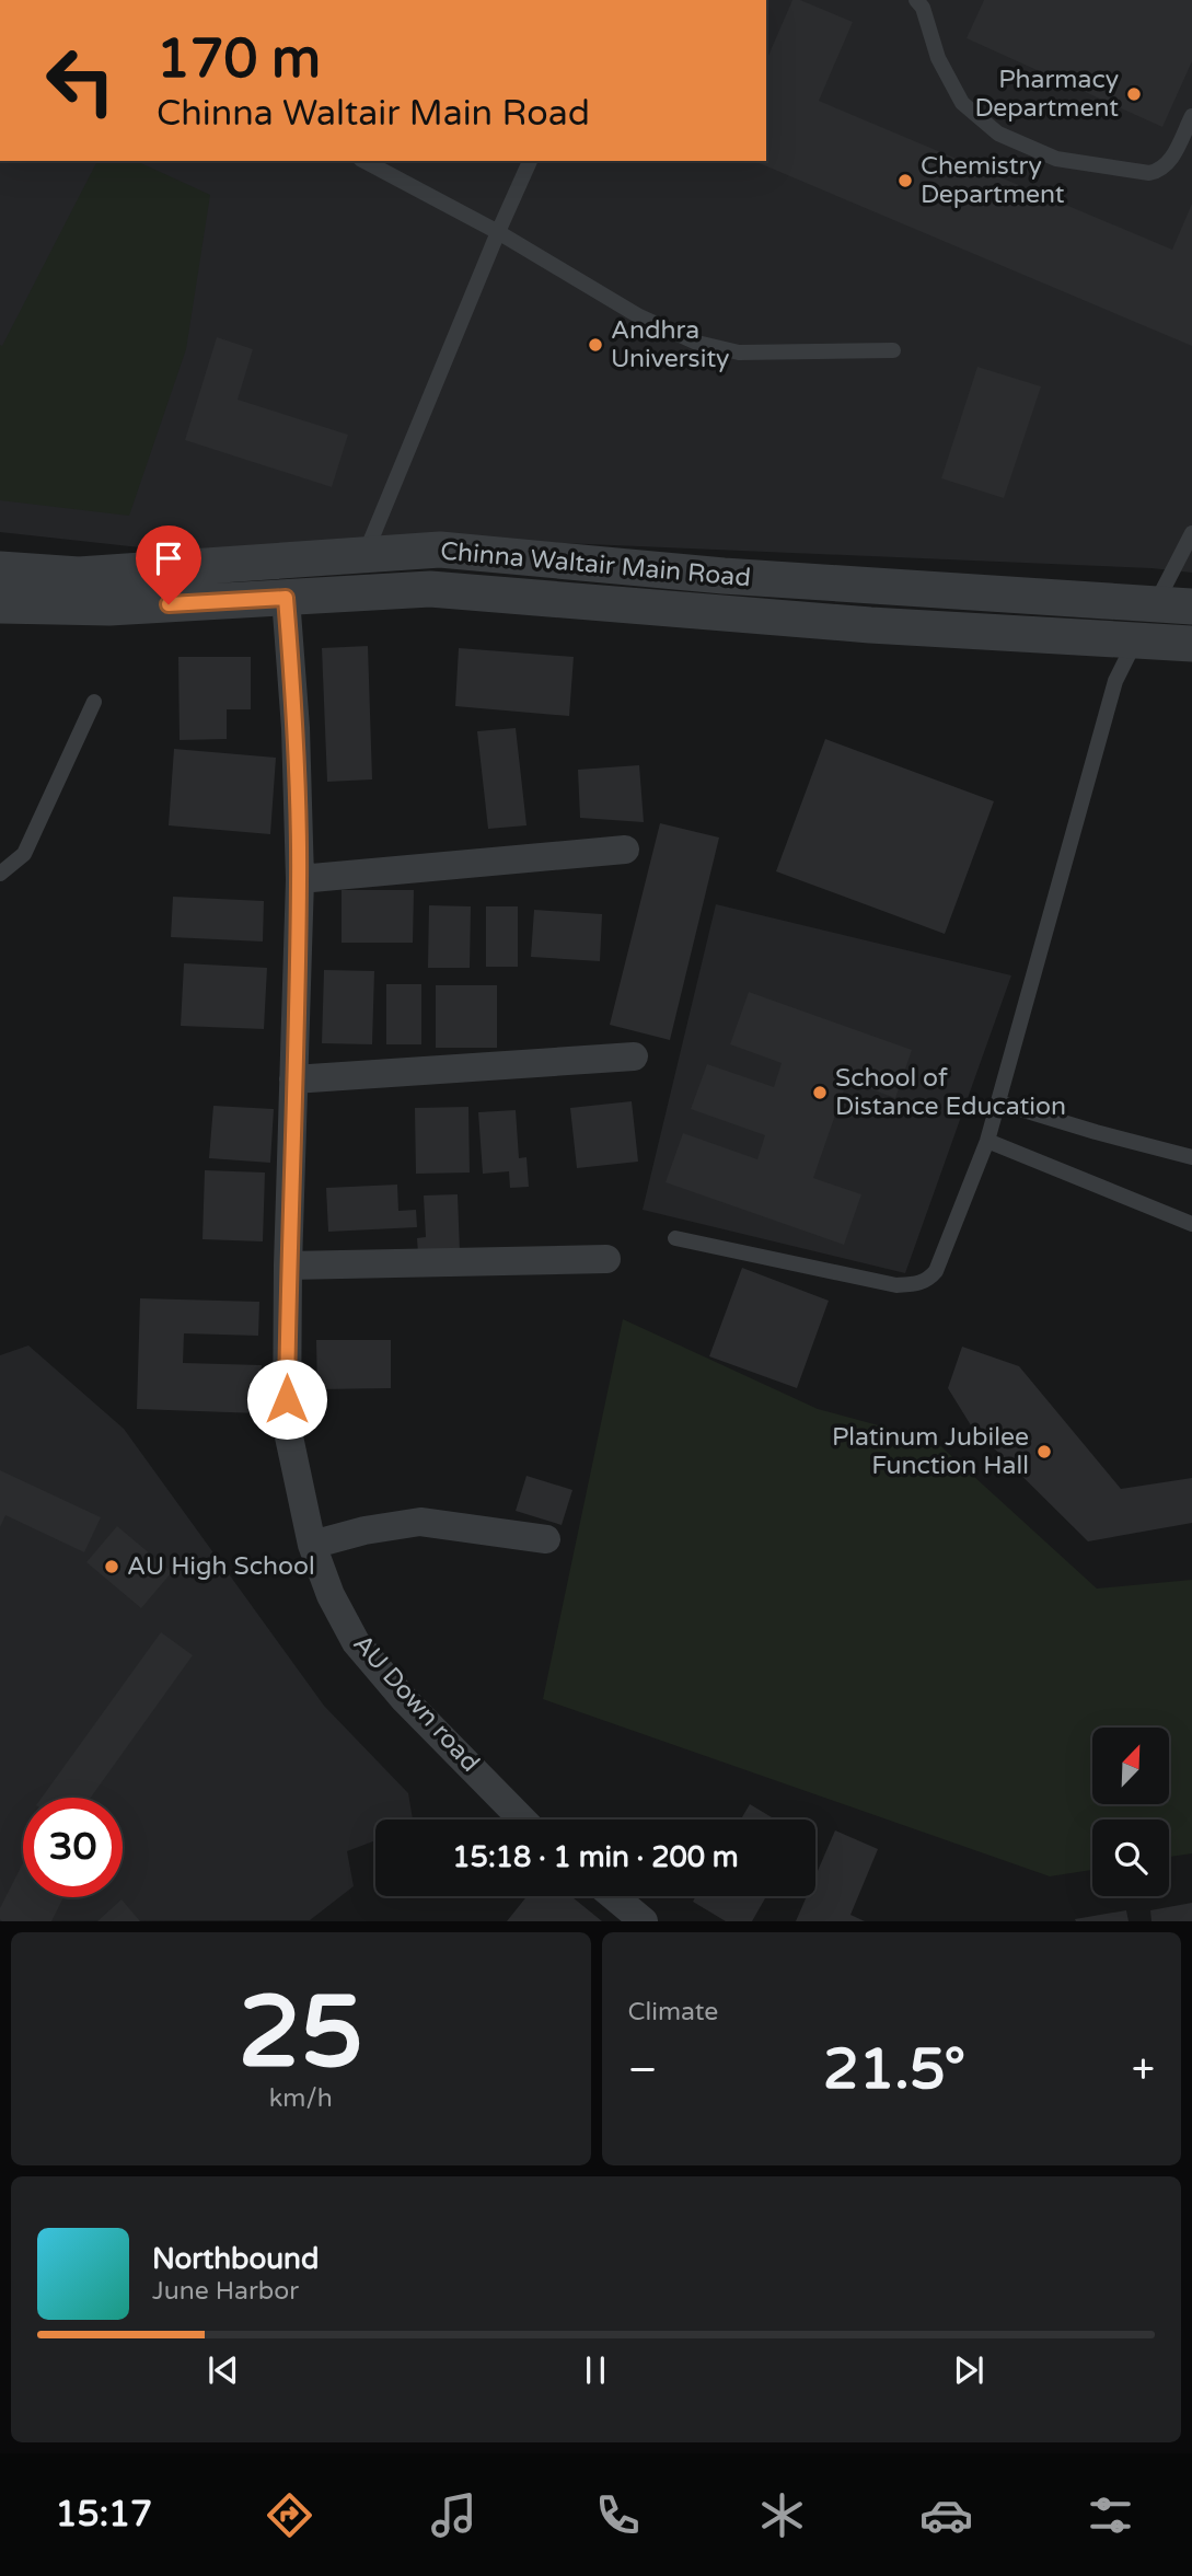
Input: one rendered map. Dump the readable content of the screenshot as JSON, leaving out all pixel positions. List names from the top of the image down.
{
  "streets": {
    "street": ["Chinna Waltair Main Road", "AU Down road"]
  },
  "crossings": [
    ["Chinna Waltair Main Road", "AU Down road"]
  ],
  "places": [
    "Pharmacy Department",
    "Chemistry Department",
    "Andhra University",
    "School of Distance Education",
    "Platinum Jubilee Function Hall",
    "AU High School"
  ],
  "north": "top right",
  "page": {
    "turn": ["170 m", "Chinna Waltair Main Road"],
    "limit": "30",
    "trip": "15:18 · 1 min · 200 m",
    "tile": [
      ["25", "km/h"],
      "Climate"
    ],
    "heat": ["−", "21.5°", "+"],
    "song": ["Northbound", "June Harbor"],
    "tabs": "15:17"
  }
}
